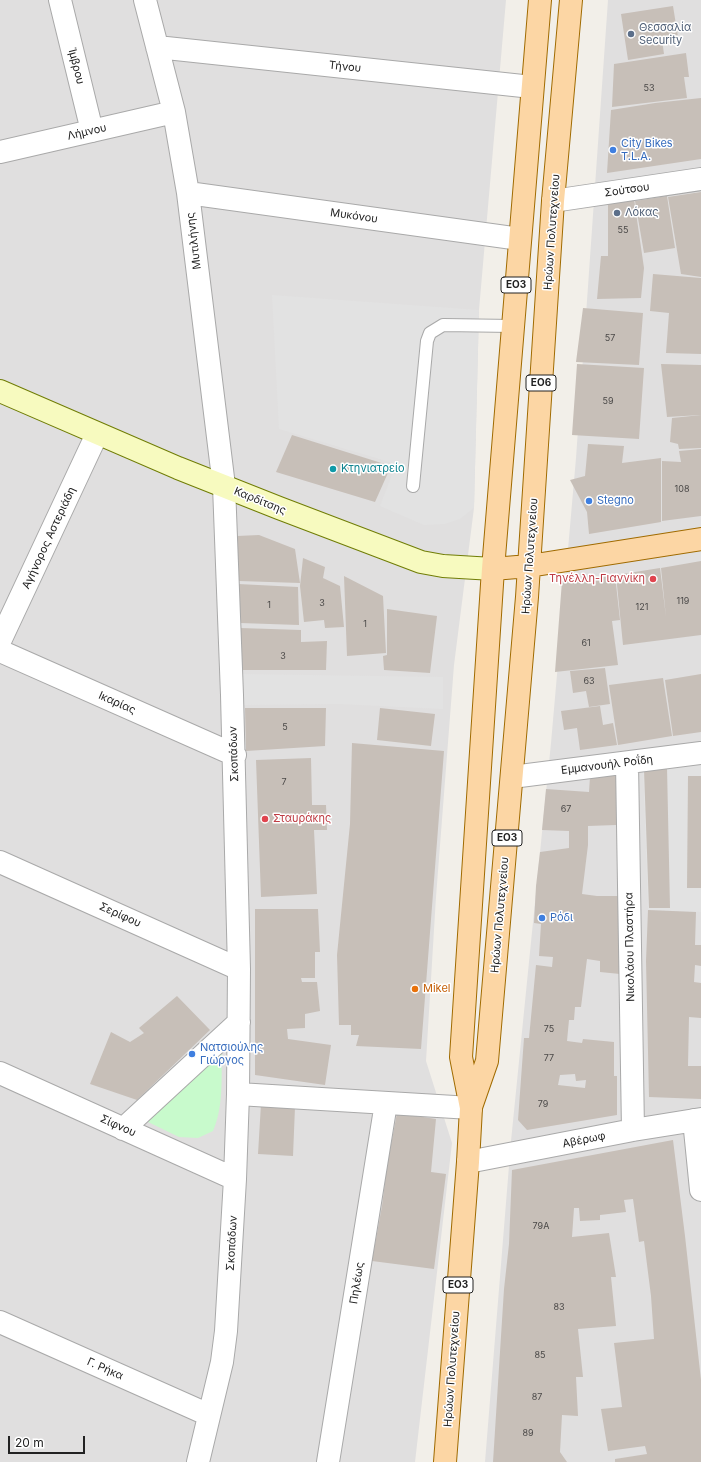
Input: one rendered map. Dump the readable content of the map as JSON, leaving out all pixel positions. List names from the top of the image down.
{
  "streets": {
    "main road": [
      "Ηρώων Πολυτεχνείου",
      "ΕΟ3",
      "ΕΟ6",
      "Καρδίτσης"
    ],
    "street": [
      "Ίμβρου",
      "Τήνου",
      "Λήμνου",
      "Σούτσου",
      "Μυκόνου",
      "Μυτιλήνης",
      "Αγήνορος Αστεριάδη",
      "Ικαρίας",
      "Σκοπάδων",
      "Εμμανουήλ Ροΐδη",
      "Σερίφου",
      "Νικολάου Πλαστήρα",
      "Σίφνου",
      "Αβέρωφ",
      "Πηλέως",
      "Γ. Ρήκα"
    ]
  },
  "crossings": [
    ["Ίμβρου", "Λήμνου"],
    ["Τήνου", "Ηρώων Πολυτεχνείου"],
    ["Τήνου", "Μυτιλήνης"],
    ["Λήμνου", "Μυτιλήνης"],
    ["Σούτσου", "Ηρώων Πολυτεχνείου"],
    ["Μυκόνου", "Ηρώων Πολυτεχνείου"],
    ["Μυκόνου", "Μυτιλήνης"],
    ["Ηρώων Πολυτεχνείου", "Καρδίτσης"],
    ["Ηρώων Πολυτεχνείου", "Εμμανουήλ Ροΐδη"],
    ["Ηρώων Πολυτεχνείου", "Αβέρωφ"],
    ["Μυτιλήνης", "Καρδίτσης"],
    ["Μυτιλήνης", "Σκοπάδων"],
    ["Καρδίτσης", "Αγήνορος Αστεριάδη"],
    ["Καρδίτσης", "Σκοπάδων"],
    ["Ικαρίας", "Σκοπάδων"],
    ["Σκοπάδων", "Σερίφου"],
    ["Σκοπάδων", "Σίφνου"],
    ["Σκοπάδων", "Γ. Ρήκα"],
    ["Εμμανουήλ Ροΐδη", "Νικολάου Πλαστήρα"],
    ["Νικολάου Πλαστήρα", "Αβέρωφ"]
  ],
  "places": [
    "Θεσσαλία Security",
    "City Bikes T.L.A.",
    "Λόκας",
    "Κτηνιατρείο",
    "Stegno",
    "Τηνέλλη-Γιαννίκη",
    "Σταυράκης",
    "Ρόδι",
    "Mikel",
    "Νατσιούλης Γιώργος"
  ],
  "house_numbers": [
    "53",
    "55",
    "57",
    "59",
    "108",
    "119",
    "3",
    "1",
    "121",
    "1",
    "61",
    "3",
    "63",
    "5",
    "7",
    "67",
    "75",
    "77",
    "79",
    "79A",
    "83",
    "85",
    "87",
    "89"
  ],
  "scale_bar": "20 m"
}
